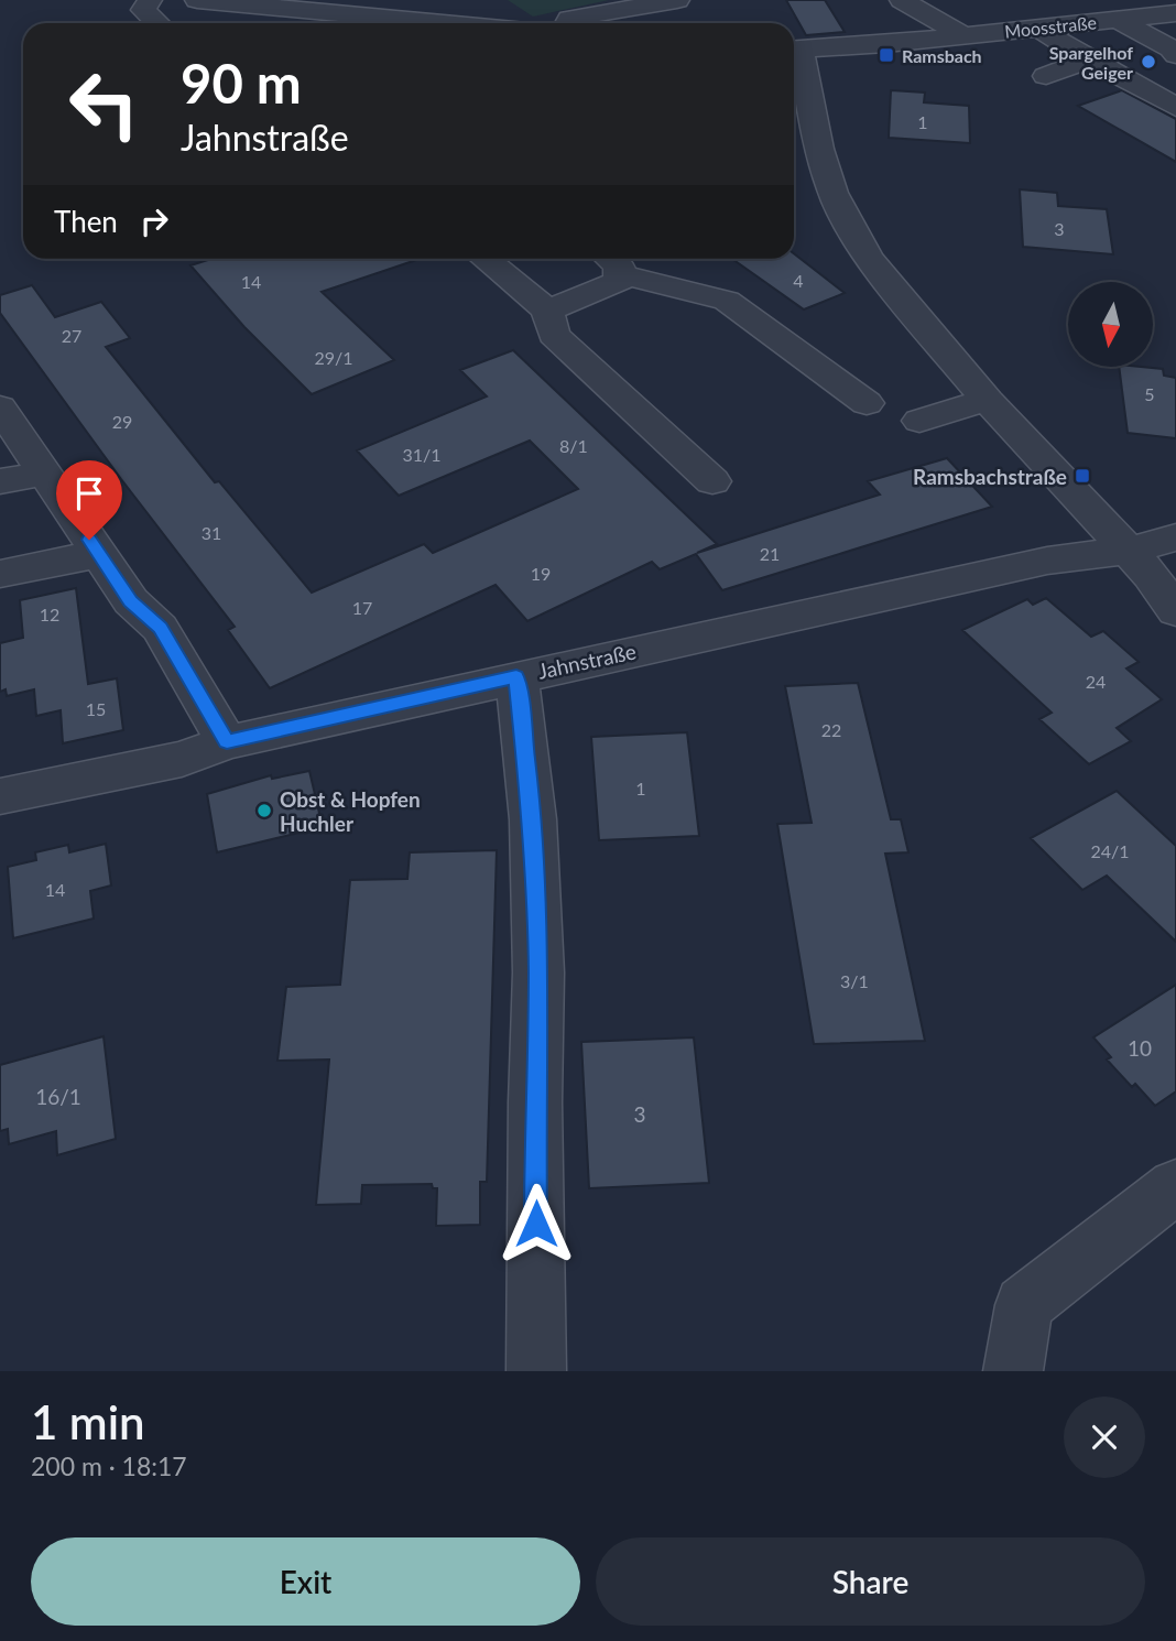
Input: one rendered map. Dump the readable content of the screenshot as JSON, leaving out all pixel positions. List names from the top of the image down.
{
  "streets": {
    "street": ["Moosstraße", "Jahnstraße"]
  },
  "places": {
    "transit": ["Ramsbach", "Ramsbachstraße"],
    "other": ["Spargelhof Geiger", "Obst & Hopfen Huchler"]
  },
  "house_numbers": [
    "1",
    "3",
    "4",
    "14",
    "27",
    "29/1",
    "5",
    "29",
    "8/1",
    "31/1",
    "31",
    "21",
    "19",
    "17",
    "12",
    "24",
    "15",
    "22",
    "1",
    "24/1",
    "14",
    "3/1",
    "10",
    "16/1",
    "3"
  ],
  "north": "bottom",
  "page": {
    "turn": ["90 m", "Jahnstraße"],
    "then": "Then",
    "heading": ["1 min", "200 m · 18:17"],
    "buttons": ["Exit", "Share"]
  }
}
